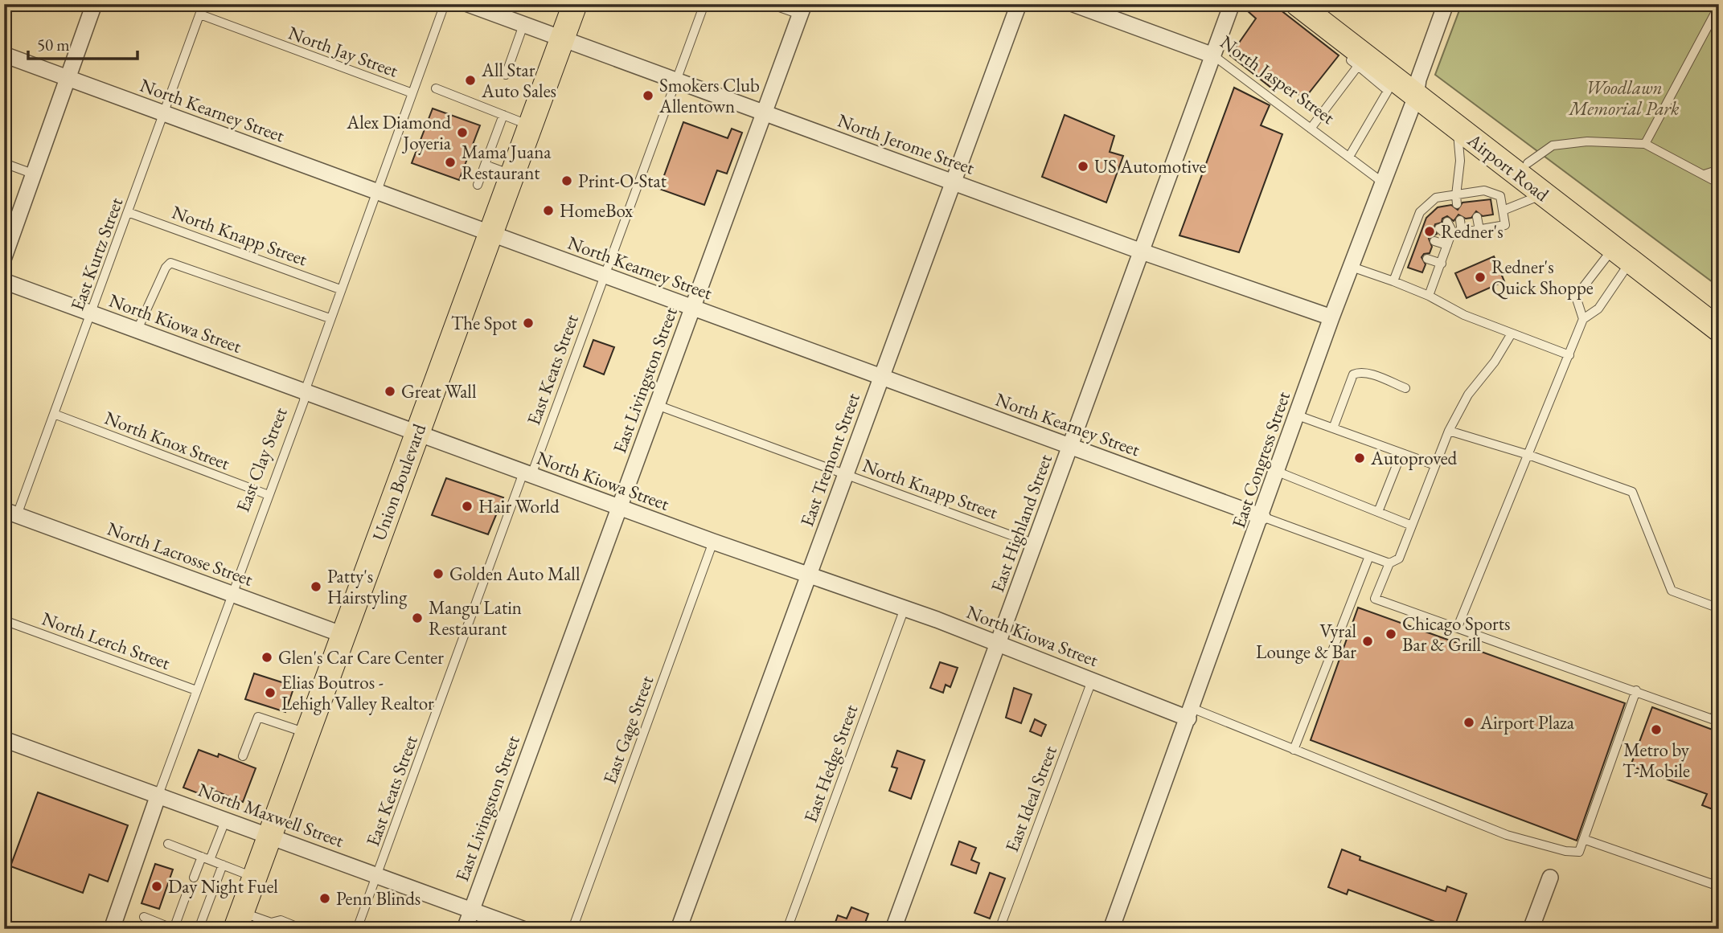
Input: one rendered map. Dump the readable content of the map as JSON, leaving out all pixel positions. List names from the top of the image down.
{
  "streets": {
    "main road": ["Airport Road", "Union Boulevard"],
    "street": [
      "North Jasper Street",
      "North Kearney Street",
      "North Jerome Street",
      "North Kiowa Street",
      "East Livingston Street",
      "East Clay Street",
      "East Tremont Street",
      "East Congress Street",
      "East Highland Street",
      "North Lacrosse Street",
      "North Maxwell Street"
    ],
    "lane": [
      "North Jay Street",
      "North Knapp Street",
      "East Kurtz Street",
      "East Keats Street",
      "North Knox Street",
      "North Lerch Street",
      "East Gage Street",
      "East Hedge Street",
      "East Ideal Street"
    ]
  },
  "crossings": [
    ["North Jay Street", "East Kurtz Street"],
    ["North Jay Street", "East Clay Street"],
    ["North Jasper Street", "East Congress Street"],
    ["North Jasper Street", "East Highland Street"],
    ["North Kearney Street", "East Kurtz Street"],
    ["North Kearney Street", "East Keats Street"],
    ["North Kearney Street", "East Livingston Street"],
    ["North Kearney Street", "East Clay Street"],
    ["North Kearney Street", "East Tremont Street"],
    ["North Kearney Street", "East Congress Street"],
    ["North Kearney Street", "Union Boulevard"],
    ["North Kearney Street", "East Highland Street"],
    ["North Jerome Street", "East Keats Street"],
    ["North Jerome Street", "East Livingston Street"],
    ["North Jerome Street", "East Tremont Street"],
    ["North Jerome Street", "East Congress Street"],
    ["North Jerome Street", "Union Boulevard"],
    ["North Jerome Street", "East Highland Street"],
    ["Airport Road", "East Congress Street"],
    ["North Knapp Street", "East Kurtz Street"],
    ["North Knapp Street", "East Livingston Street"],
    ["North Knapp Street", "East Clay Street"],
    ["North Knapp Street", "East Tremont Street"],
    ["North Knapp Street", "East Highland Street"],
    ["East Kurtz Street", "North Kiowa Street"],
    ["East Kurtz Street", "North Knox Street"],
    ["East Kurtz Street", "North Lacrosse Street"],
    ["North Kiowa Street", "East Keats Street"],
    ["North Kiowa Street", "East Livingston Street"],
    ["North Kiowa Street", "East Clay Street"],
    ["North Kiowa Street", "East Tremont Street"],
    ["North Kiowa Street", "East Congress Street"],
    ["North Kiowa Street", "Union Boulevard"],
    ["North Kiowa Street", "East Highland Street"],
    ["North Kiowa Street", "East Gage Street"],
    ["North Kiowa Street", "East Hedge Street"],
    ["North Kiowa Street", "East Ideal Street"],
    ["East Keats Street", "North Maxwell Street"],
    ["East Livingston Street", "North Maxwell Street"],
    ["North Knox Street", "East Clay Street"],
    ["East Clay Street", "North Lacrosse Street"],
    ["East Clay Street", "North Lerch Street"],
    ["East Clay Street", "North Maxwell Street"],
    ["Union Boulevard", "North Lacrosse Street"],
    ["Union Boulevard", "North Maxwell Street"]
  ],
  "parks": ["Woodlawn Memorial Park"],
  "places": [
    "All Star Auto Sales",
    "Smokers Club Allentown",
    "Alex Diamond Joyeria",
    "Mama Juana Restaurant",
    "US Automotive",
    "Print-O-Stat",
    "HomeBox",
    "Redner's",
    "Redner's Quick Shoppe",
    "The Spot",
    "Great Wall",
    "Autoproved",
    "Hair World",
    "Golden Auto Mall",
    "Patty's Hairstyling",
    "Mangu Latin Restaurant",
    "Chicago Sports Bar & Grill",
    "Vyral Lounge & Bar",
    "Glen's Car Care Center",
    "Elias Boutros - Lehigh Valley Realtor",
    "Airport Plaza",
    "Metro by T-Mobile",
    "Day Night Fuel",
    "Penn Blinds"
  ],
  "scale_bar": "50 m"
}
